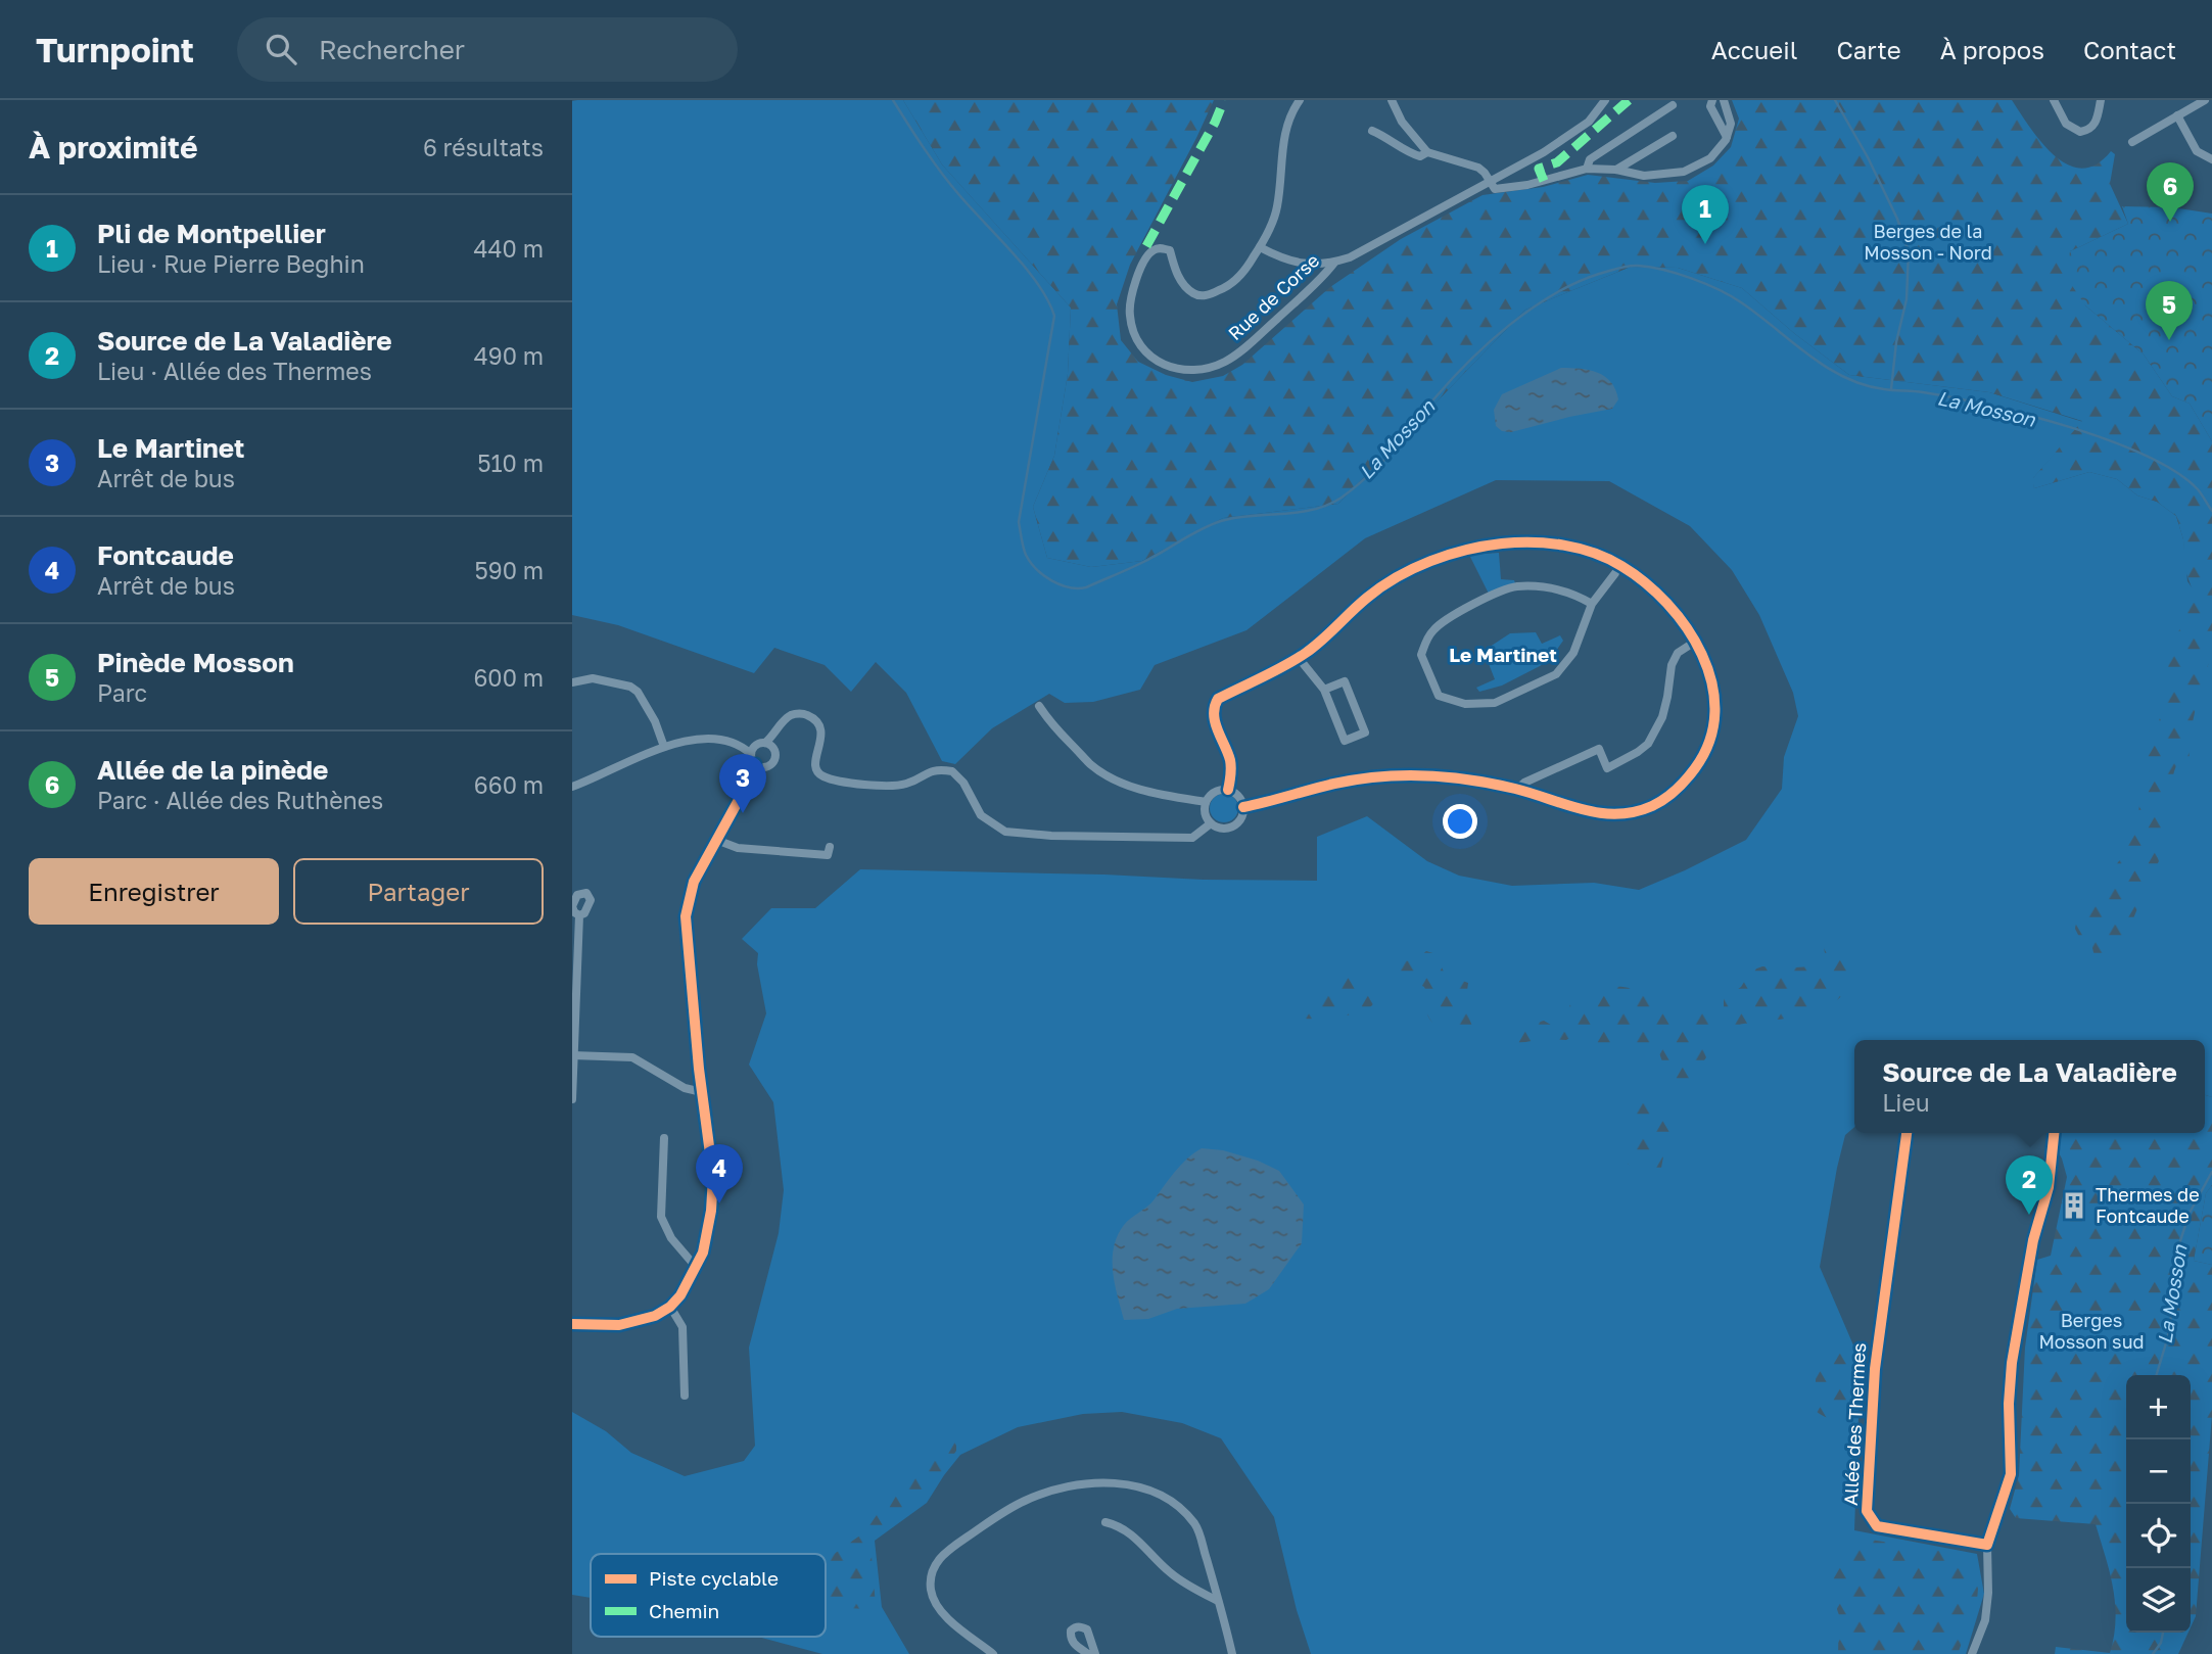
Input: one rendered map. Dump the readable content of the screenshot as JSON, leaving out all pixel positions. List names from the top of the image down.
{
  "streets": {
    "street": ["Rue de Corse", "Allée des Thermes"]
  },
  "districts": ["Le Martinet"],
  "water": ["La Mosson"],
  "parks": ["Berges de la Mosson - Nord", "Berges Mosson sud"],
  "places": {
    "building": ["Thermes de Fontcaude"]
  },
  "legend": ["Piste cyclable", "Chemin"],
  "page": {
    "header": "Turnpoint",
    "search": "Rechercher",
    "nav": [
      "Accueil",
      "Carte",
      "À propos",
      "Contact"
    ],
    "heading": ["À proximité", "6 résultats"],
    "pins": [
      "6",
      "1",
      "5",
      "3",
      "4",
      "2"
    ],
    "list": [
      {
        "mark": "1",
        "name": "Pli de Montpellier",
        "note": "Lieu · Rue Pierre Beghin",
        "value": "440 m"
      },
      {
        "mark": "2",
        "name": "Source de La Valadière",
        "note": "Lieu · Allée des Thermes",
        "value": "490 m"
      },
      {
        "mark": "3",
        "name": "Le Martinet",
        "note": "Arrêt de bus",
        "value": "510 m"
      },
      {
        "mark": "4",
        "name": "Fontcaude",
        "note": "Arrêt de bus",
        "value": "590 m"
      },
      {
        "mark": "5",
        "name": "Pinède Mosson",
        "note": "Parc",
        "value": "600 m"
      },
      {
        "mark": "6",
        "name": "Allée de la pinède",
        "note": "Parc · Allée des Ruthènes",
        "value": "660 m"
      }
    ],
    "buttons": ["Enregistrer", "Partager"],
    "popup": ["Source de La Valadière", "Lieu"],
    "map_buttons": ["+", "−"]
  }
}
